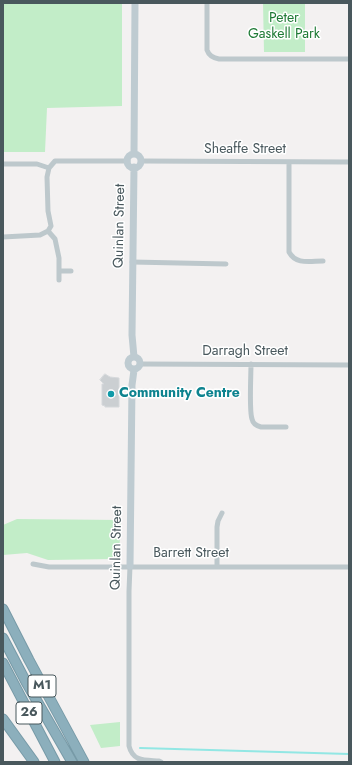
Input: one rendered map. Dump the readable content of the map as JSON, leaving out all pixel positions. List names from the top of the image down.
{
  "streets": {
    "highway": ["M1", "26"],
    "street": [
      "Sheaffe Street",
      "Quinlan Street",
      "Darragh Street",
      "Barrett Street"
    ]
  },
  "crossings": [
    ["Sheaffe Street", "Quinlan Street"],
    ["Quinlan Street", "Darragh Street"],
    ["Quinlan Street", "Barrett Street"]
  ],
  "parks": ["Peter Gaskell Park"],
  "places": ["Community Centre"]
}
